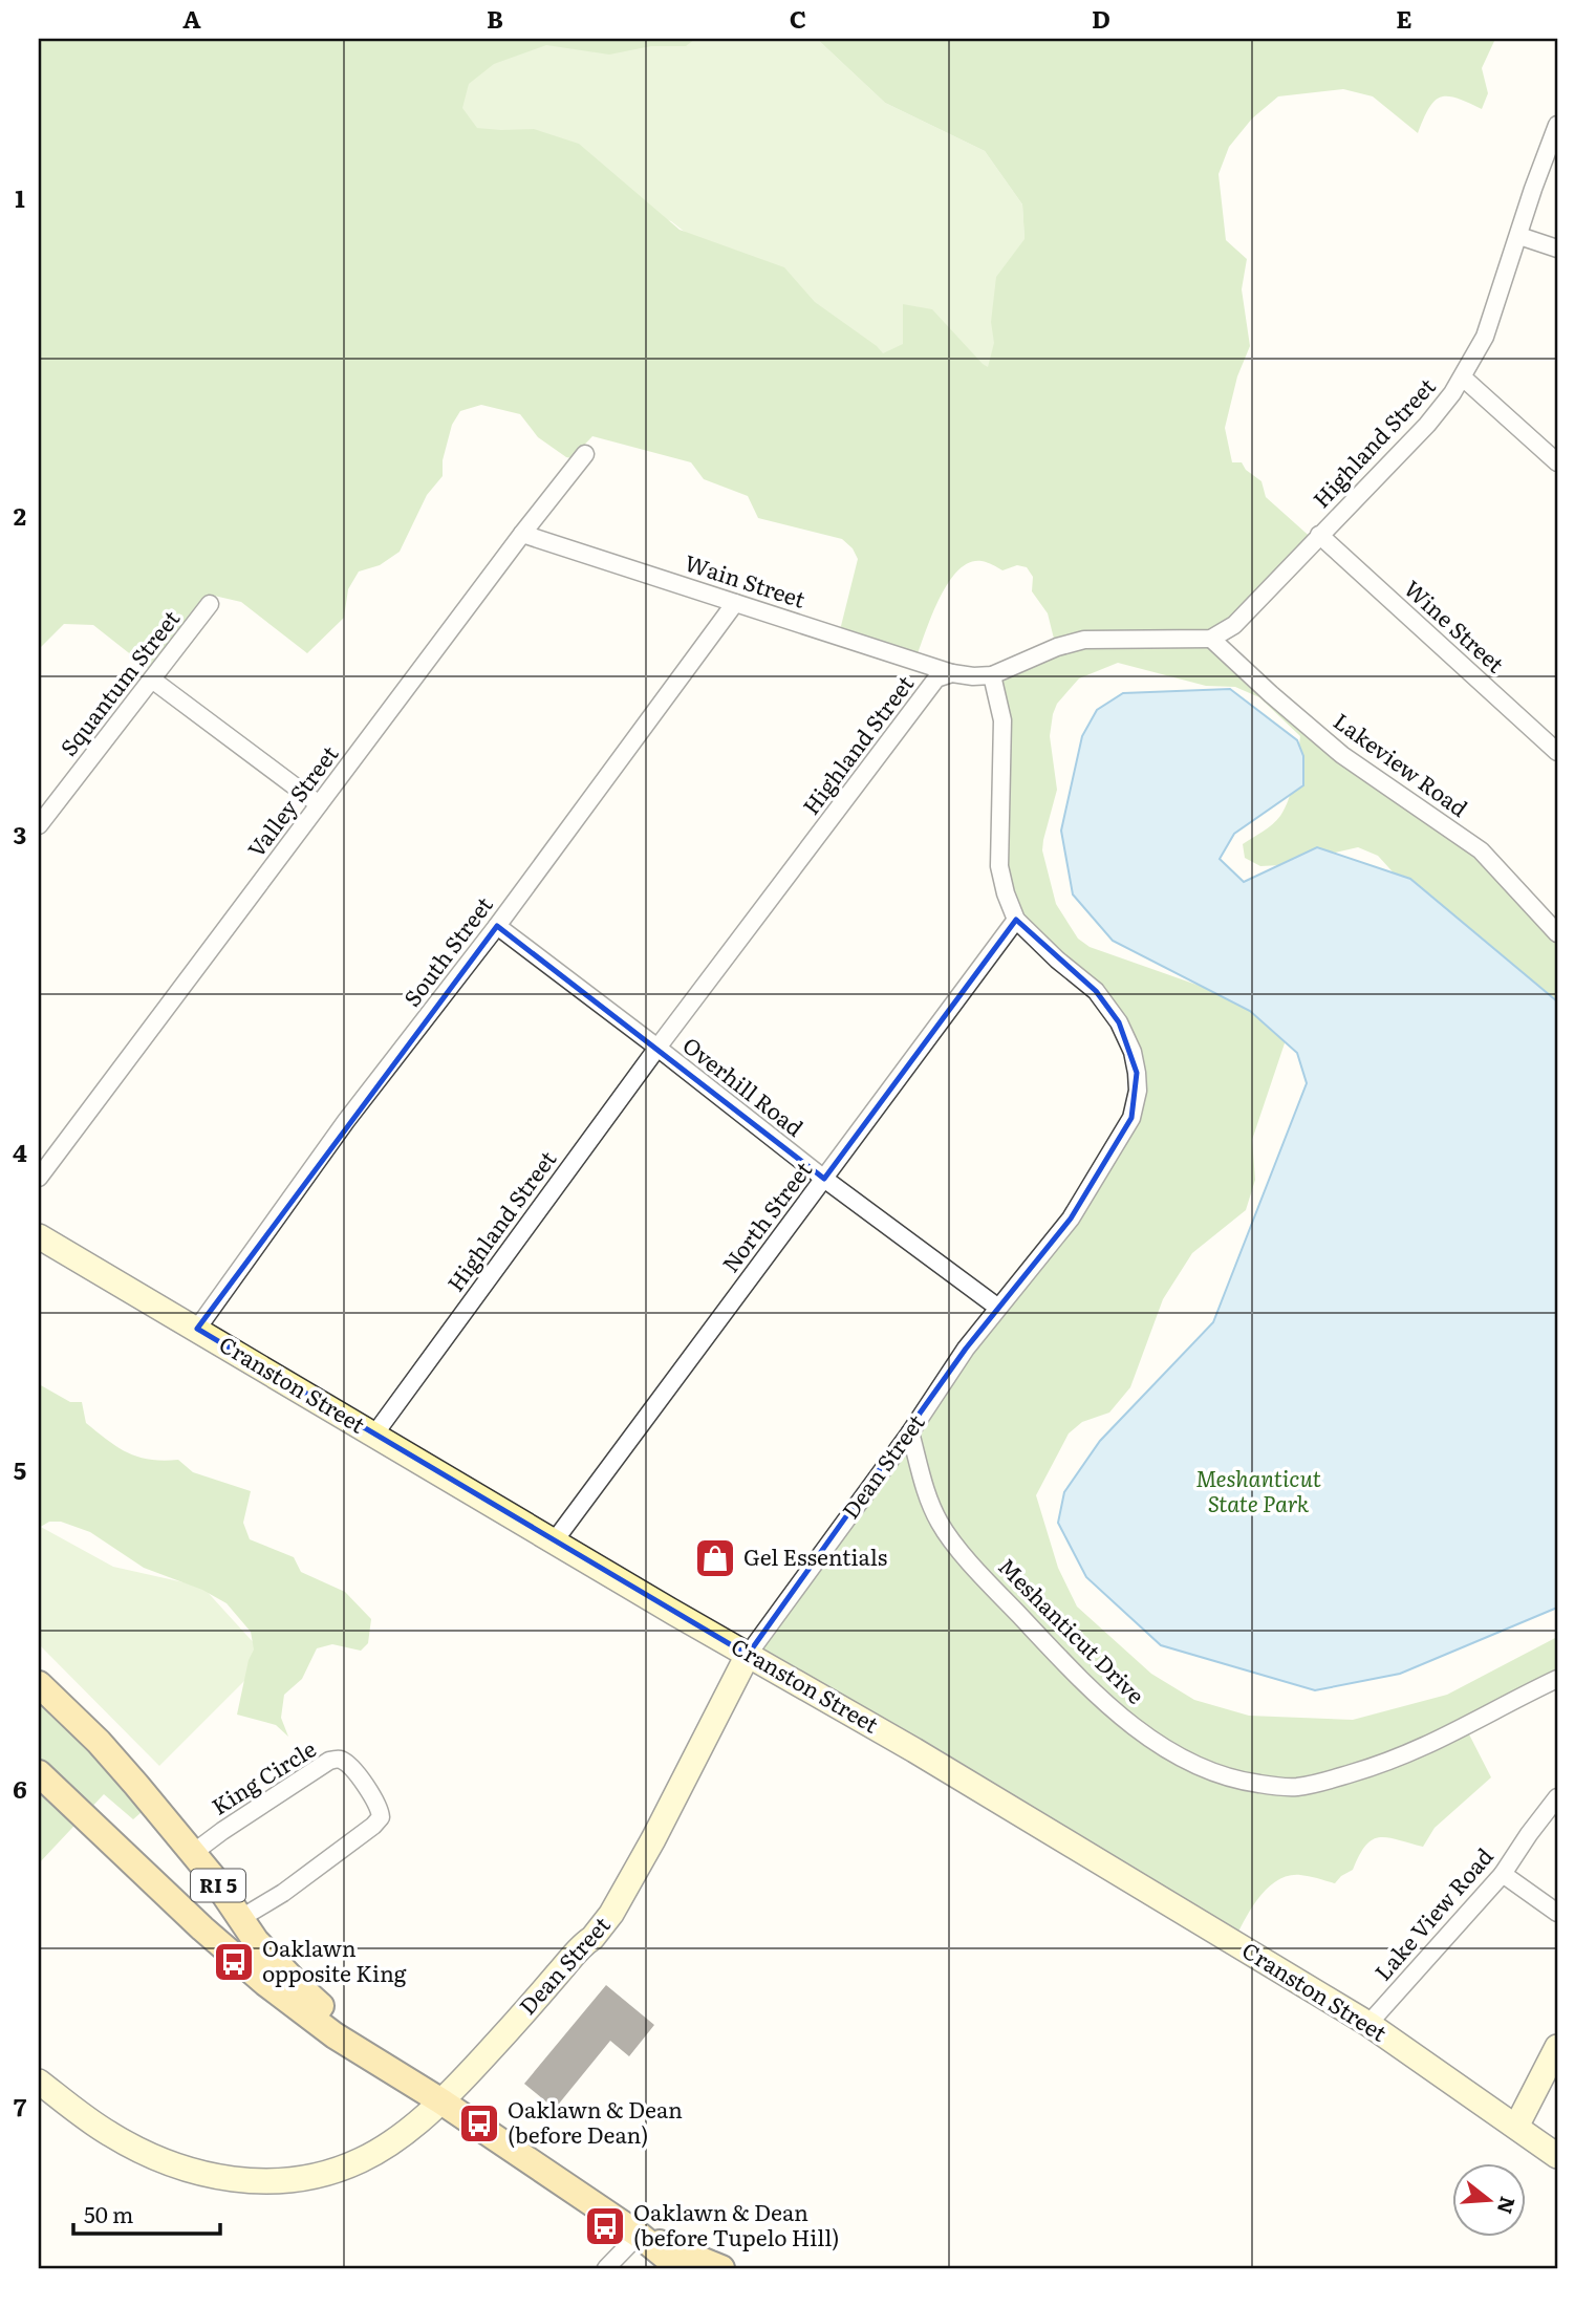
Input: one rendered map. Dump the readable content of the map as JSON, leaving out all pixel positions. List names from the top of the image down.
{
  "streets": {
    "main road": ["RI 5"],
    "street": [
      "Highland Street",
      "Wain Street",
      "Wine Street",
      "Squantum Street",
      "Lakeview Road",
      "Valley Street",
      "South Street",
      "Overhill Road",
      "North Street",
      "Cranston Street",
      "Dean Street",
      "Meshanticut Drive",
      "King Circle",
      "Lake View Road"
    ]
  },
  "crossings": [
    ["Highland Street", "Wain Street"],
    ["Highland Street", "Wine Street"],
    ["Highland Street", "Lakeview Road"],
    ["Highland Street", "Overhill Road"],
    ["Highland Street", "Cranston Street"],
    ["Wain Street", "Valley Street"],
    ["Wain Street", "South Street"],
    ["South Street", "Overhill Road"],
    ["South Street", "Cranston Street"],
    ["Overhill Road", "North Street"],
    ["Overhill Road", "Dean Street"],
    ["North Street", "Cranston Street"],
    ["North Street", "Dean Street"],
    ["Cranston Street", "Dean Street"],
    ["Cranston Street", "Lake View Road"],
    ["Dean Street", "Meshanticut Drive"],
    ["Dean Street", "RI 5"],
    ["King Circle", "RI 5"]
  ],
  "parks": ["Meshanticut State Park"],
  "places": {
    "shop": ["Gel Essentials"],
    "bus stop": ["Oaklawn opposite King", "Oaklawn & Dean (before Dean)", "Oaklawn & Dean (before Tupelo Hill)"]
  },
  "scale_bar": "50 m",
  "north": "right",
  "grid": {
    "columns": [
      "A",
      "B",
      "C",
      "D",
      "E"
    ],
    "rows": [
      "1",
      "2",
      "3",
      "4",
      "5",
      "6",
      "7"
    ]
  }
}
